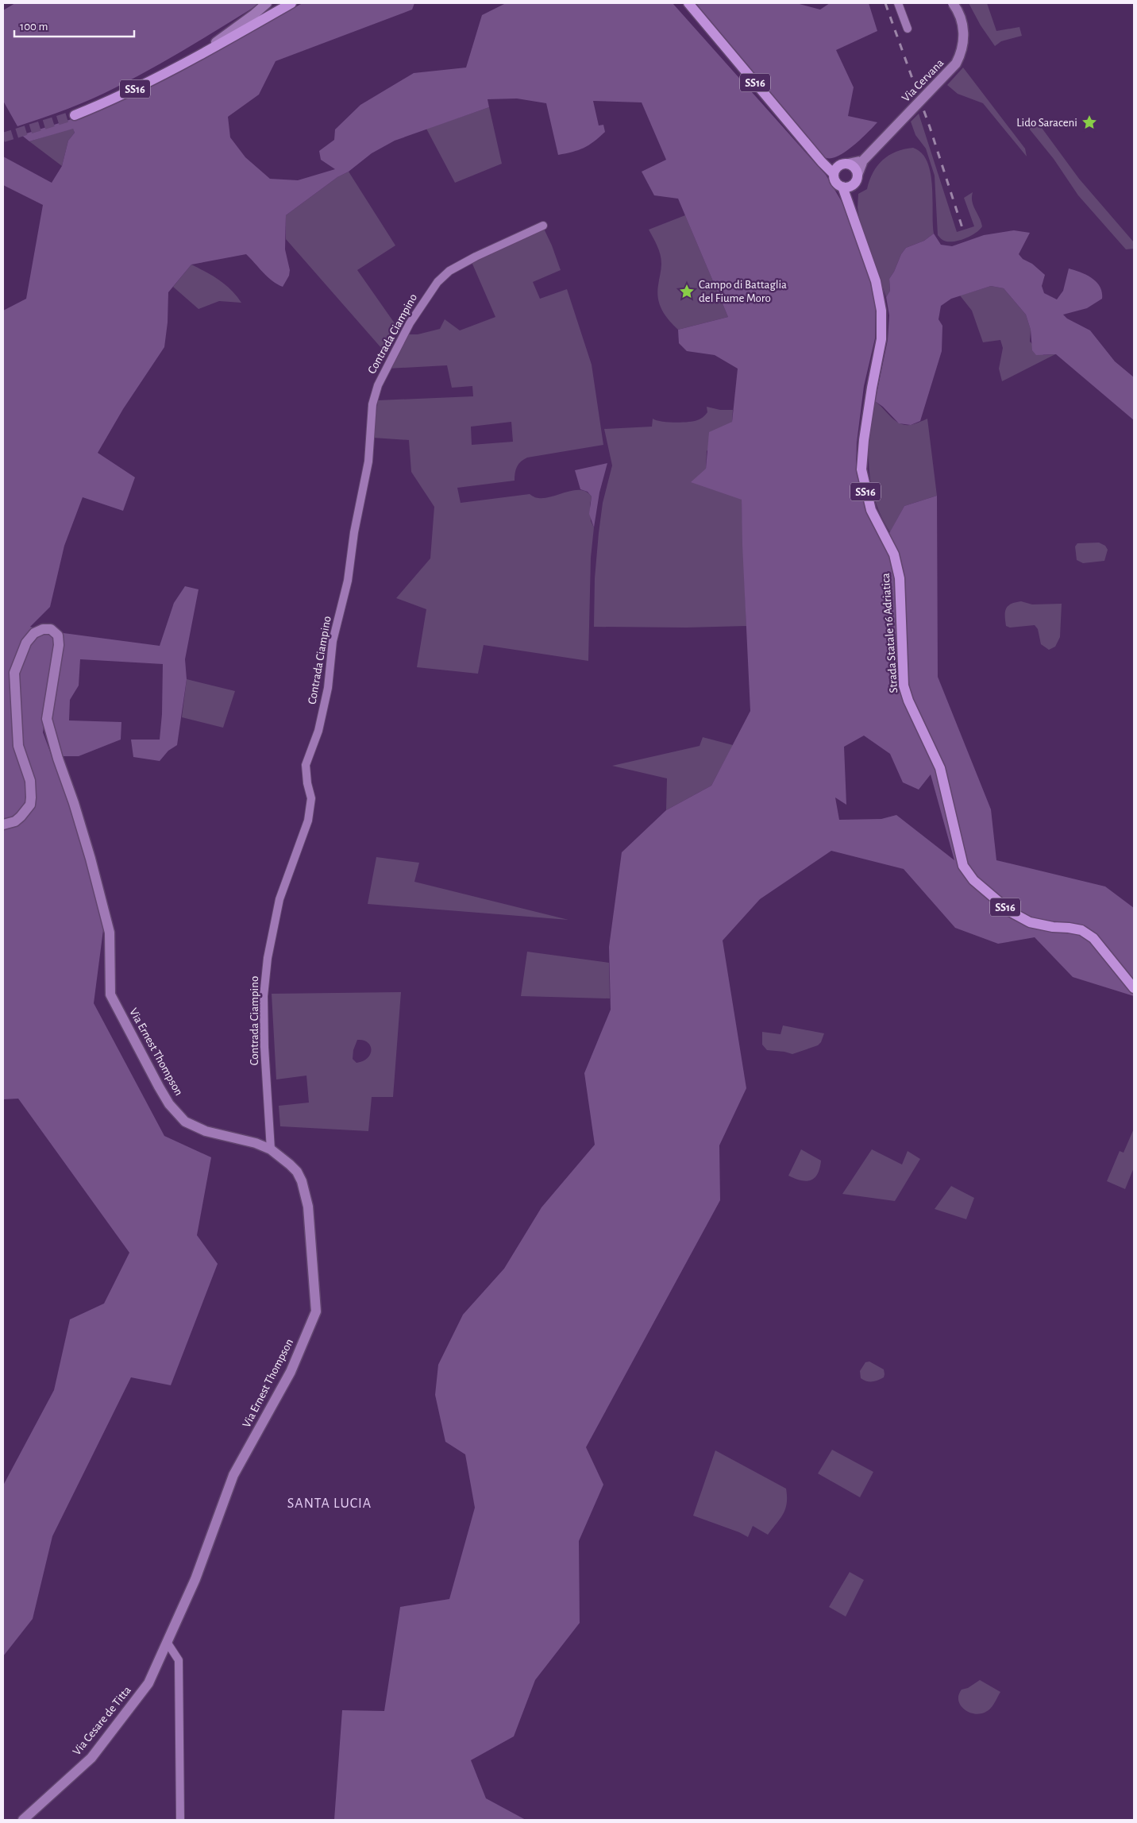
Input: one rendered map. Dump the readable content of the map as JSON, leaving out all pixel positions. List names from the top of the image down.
{
  "streets": {
    "main road": ["SS16", "Strada Statale 16 Adriatica"],
    "street": [
      "Via Cervana",
      "Contrada Ciampino",
      "Via Ernest Thompson",
      "Via Cesare de Titta"
    ]
  },
  "crossings": [
    ["Via Cervana", "SS16"],
    ["Via Cervana", "Strada Statale 16 Adriatica"],
    ["SS16", "Strada Statale 16 Adriatica"],
    ["Contrada Ciampino", "Via Ernest Thompson"],
    ["Via Ernest Thompson", "Via Cesare de Titta"]
  ],
  "districts": ["SANTA LUCIA"],
  "places": {
    "place": ["Lido Saraceni", "Campo di Battaglia del Fiume Moro"]
  },
  "scale_bar": "100 m"
}
